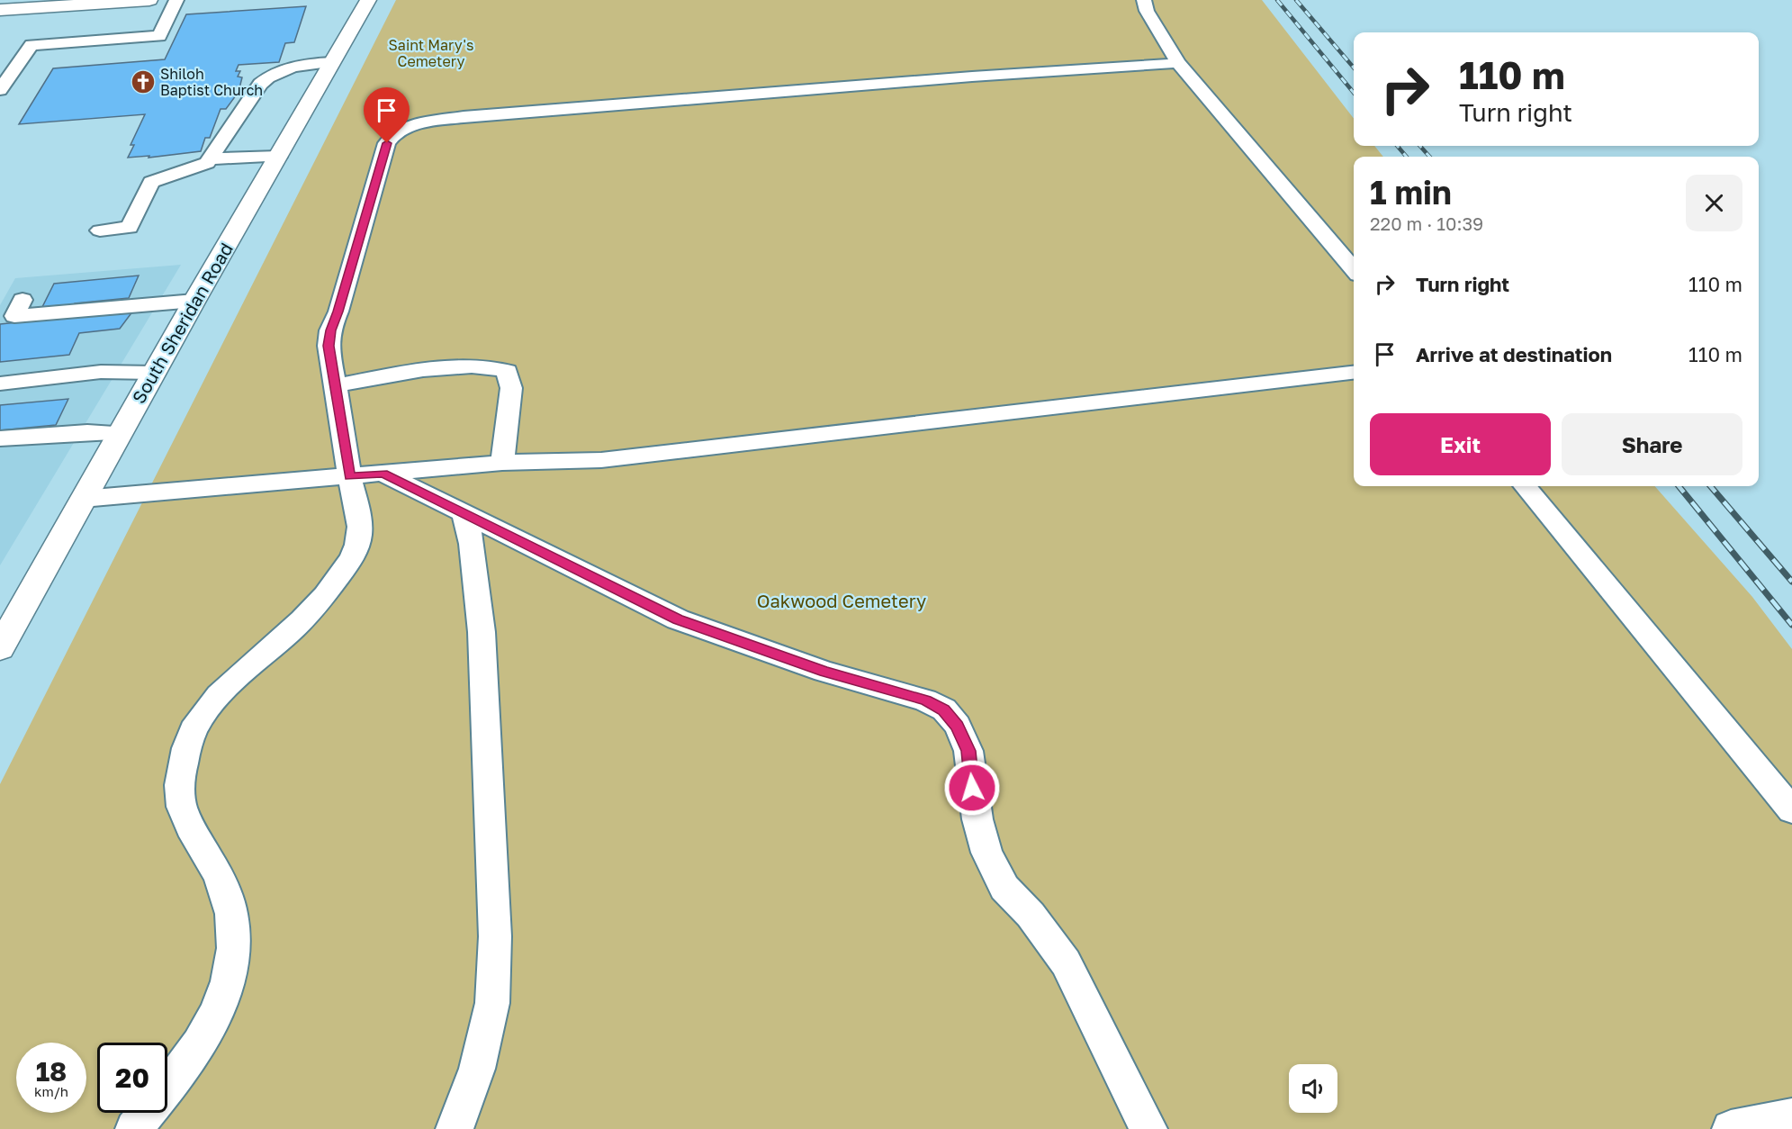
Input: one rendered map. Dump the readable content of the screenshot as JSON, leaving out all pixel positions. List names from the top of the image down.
{
  "streets": {
    "main road": ["South Sheridan Road"]
  },
  "parks": ["Saint Mary's Cemetery", "Oakwood Cemetery"],
  "places": {
    "church": ["Shiloh Baptist Church"]
  },
  "page": {
    "turn": ["110 m", "Turn right"],
    "heading": ["1 min", "220 m · 10:39"],
    "list": [
      {
        "name": "Turn right",
        "value": "110 m"
      },
      {
        "name": "Arrive at destination",
        "value": "110 m"
      }
    ],
    "buttons": ["Exit", "Share"],
    "speed": "18 km/h",
    "limit": "20"
  }
}
